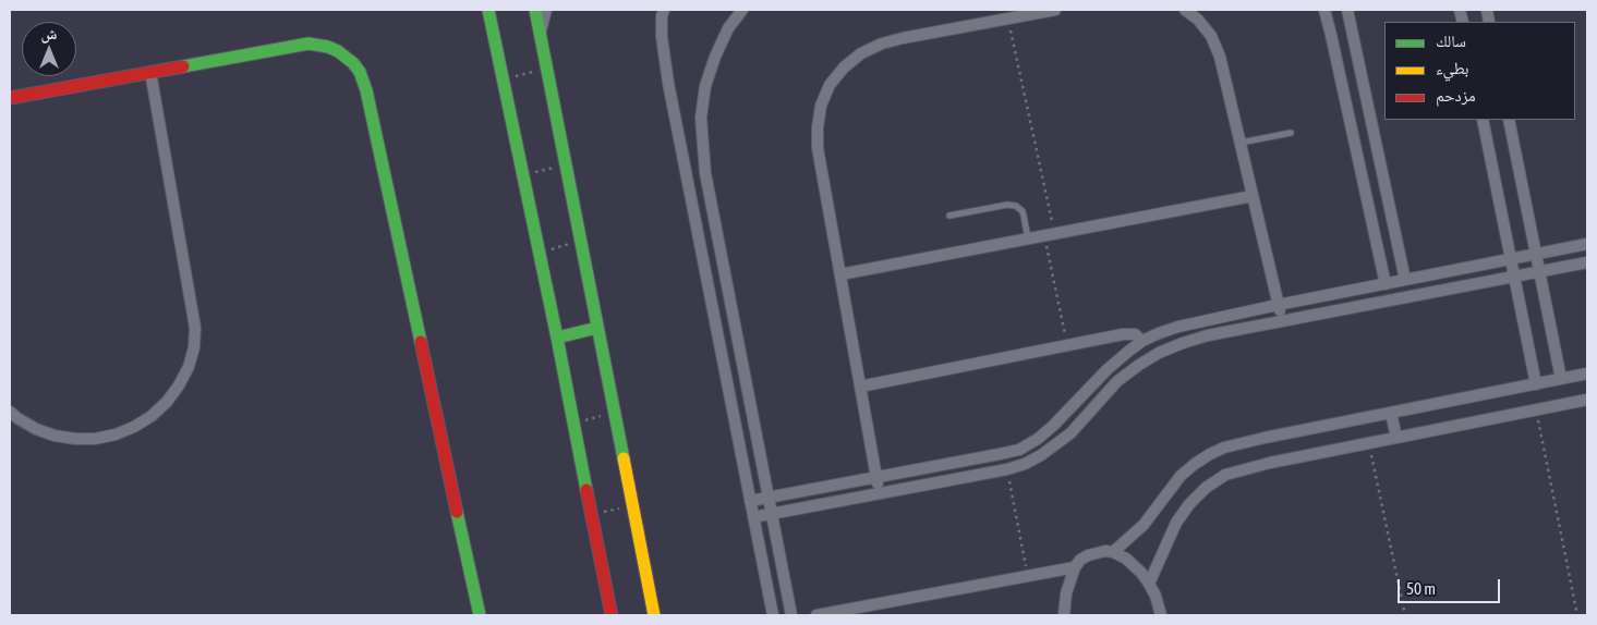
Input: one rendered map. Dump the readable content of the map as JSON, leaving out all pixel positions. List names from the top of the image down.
{
  "legend": ["سالك", "بطيء", "مزدحم"],
  "scale_bar": "50 m",
  "north": "top"
}
